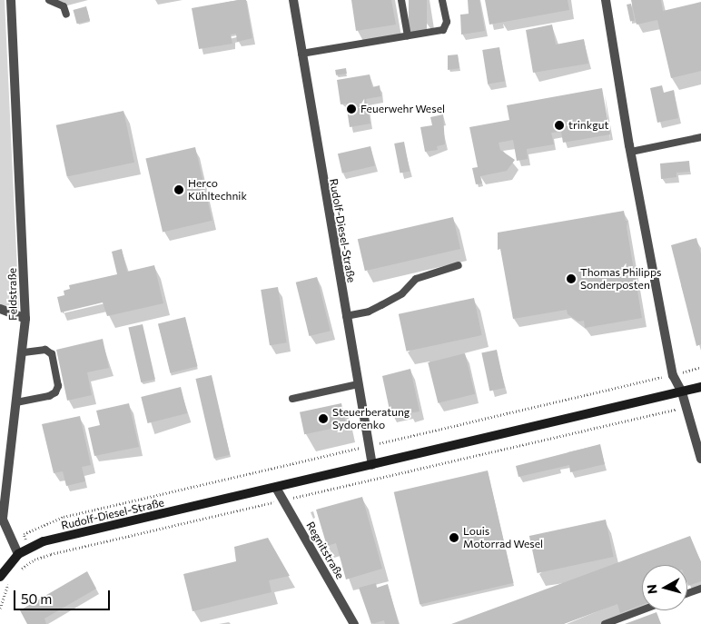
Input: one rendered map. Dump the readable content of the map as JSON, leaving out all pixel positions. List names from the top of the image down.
{
  "streets": {
    "street": ["Rudolf-Diesel-Straße", "Feldstraße", "Regnitstraße"]
  },
  "crossings": [
    ["Rudolf-Diesel-Straße", "Feldstraße"],
    ["Rudolf-Diesel-Straße", "Regnitstraße"]
  ],
  "places": [
    "Feuerwehr Wesel",
    "trinkgut",
    "Herco Kühltechnik",
    "Thomas Philipps Sonderposten",
    "Steuerberatung Sydorenko",
    "Louis Motorrad Wesel"
  ],
  "scale_bar": "50 m",
  "north": "left"
}
